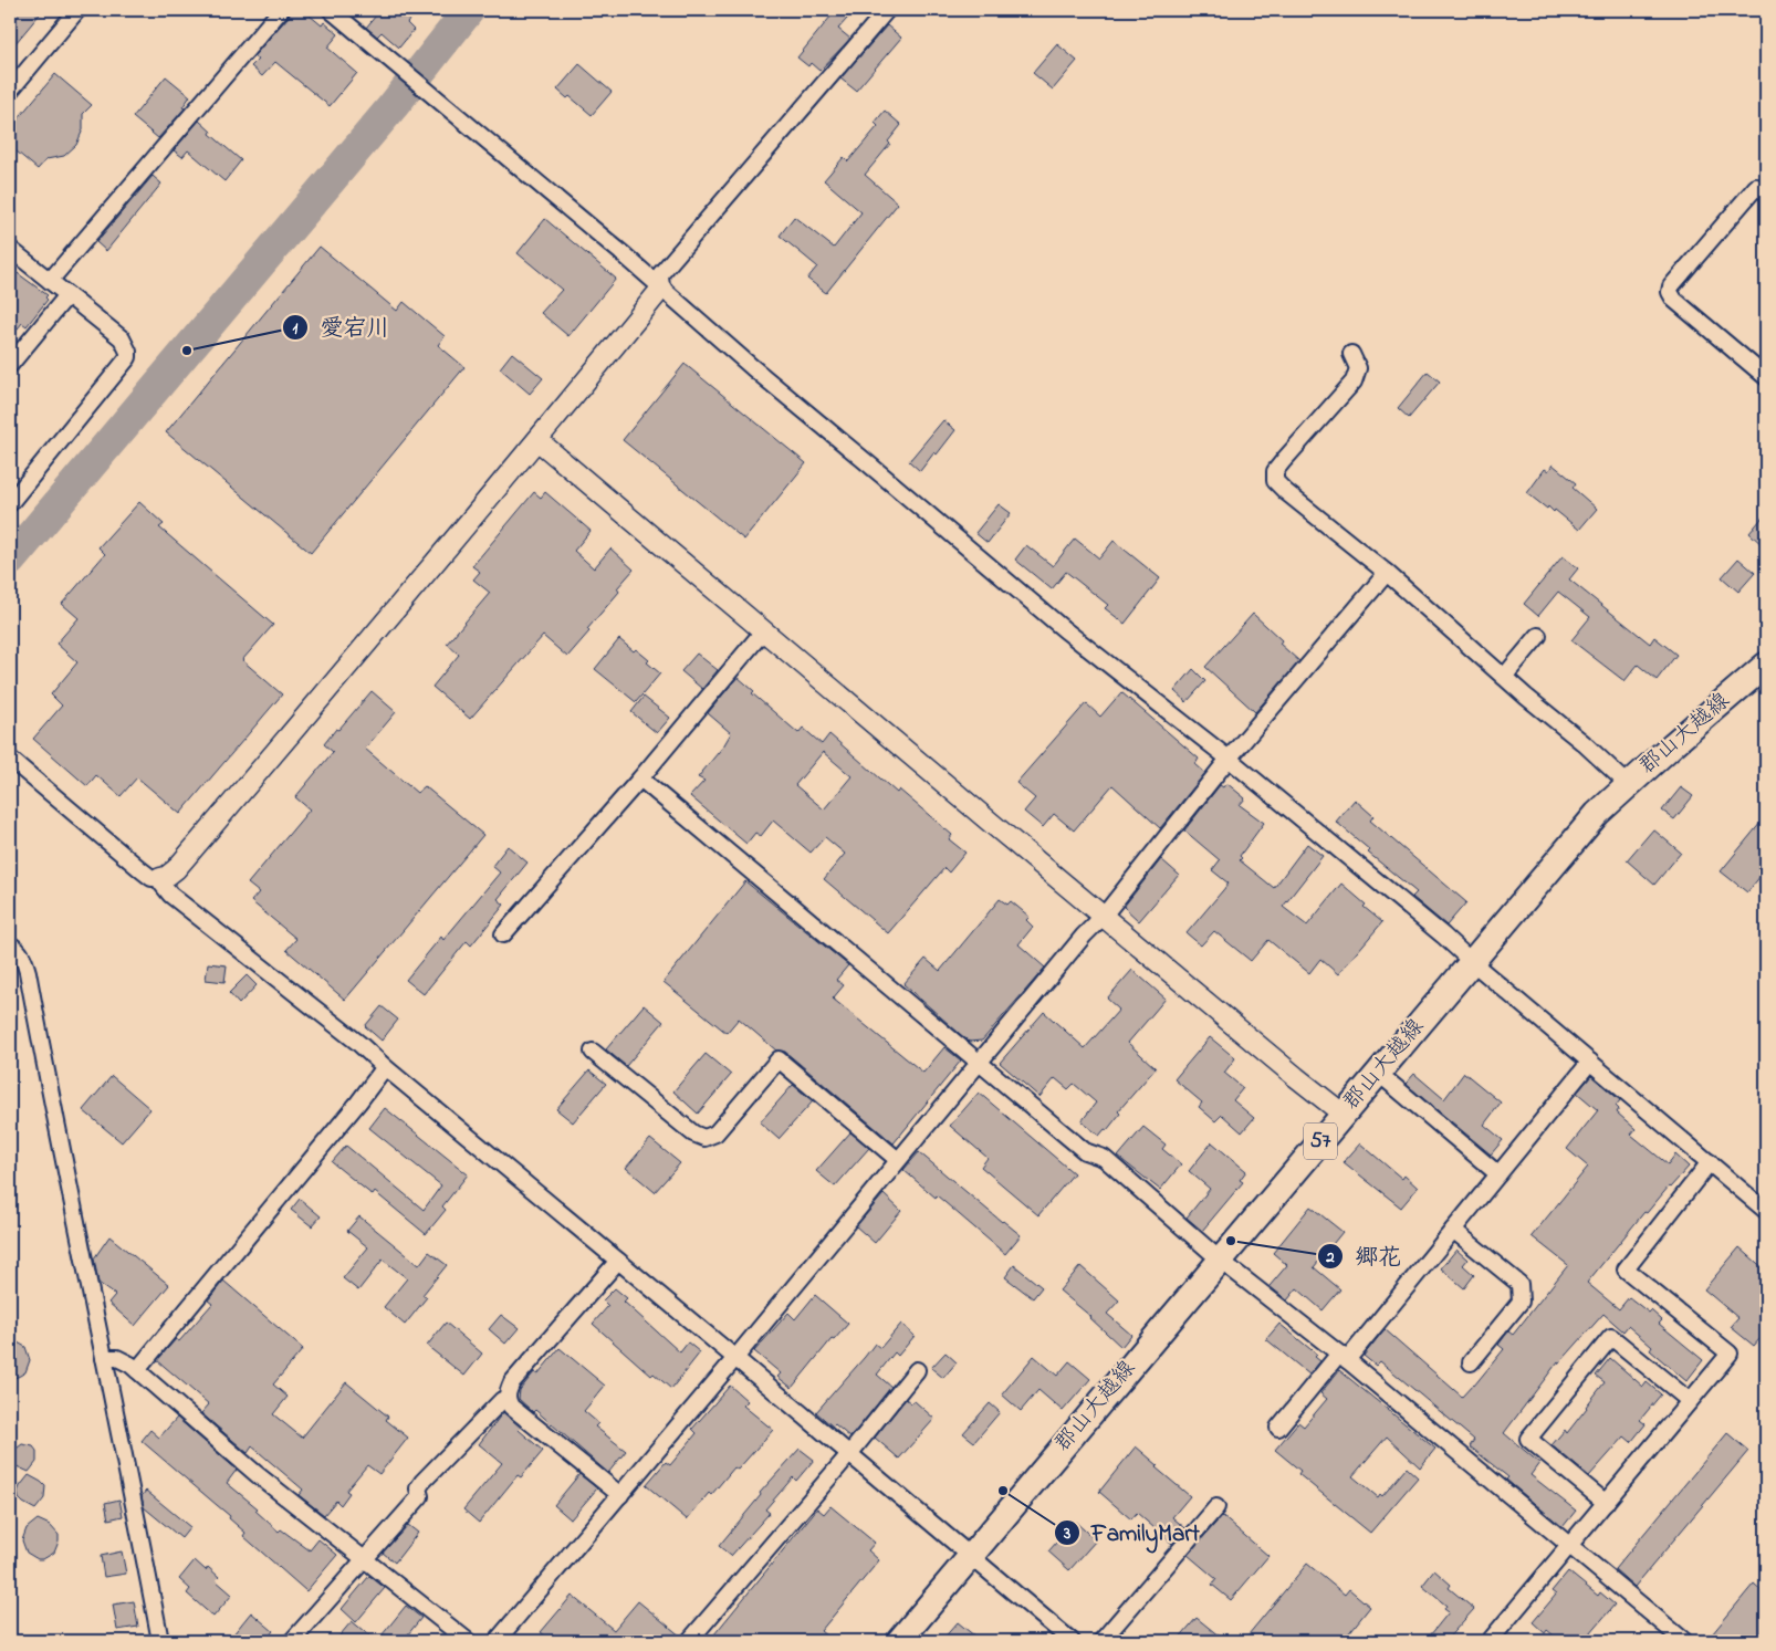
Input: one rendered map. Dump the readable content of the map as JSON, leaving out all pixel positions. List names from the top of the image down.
{
  "streets": {
    "main road": ["郡山大越線", "57"]
  },
  "places": ["愛宕川", "郷花", "FamilyMart"]
}
